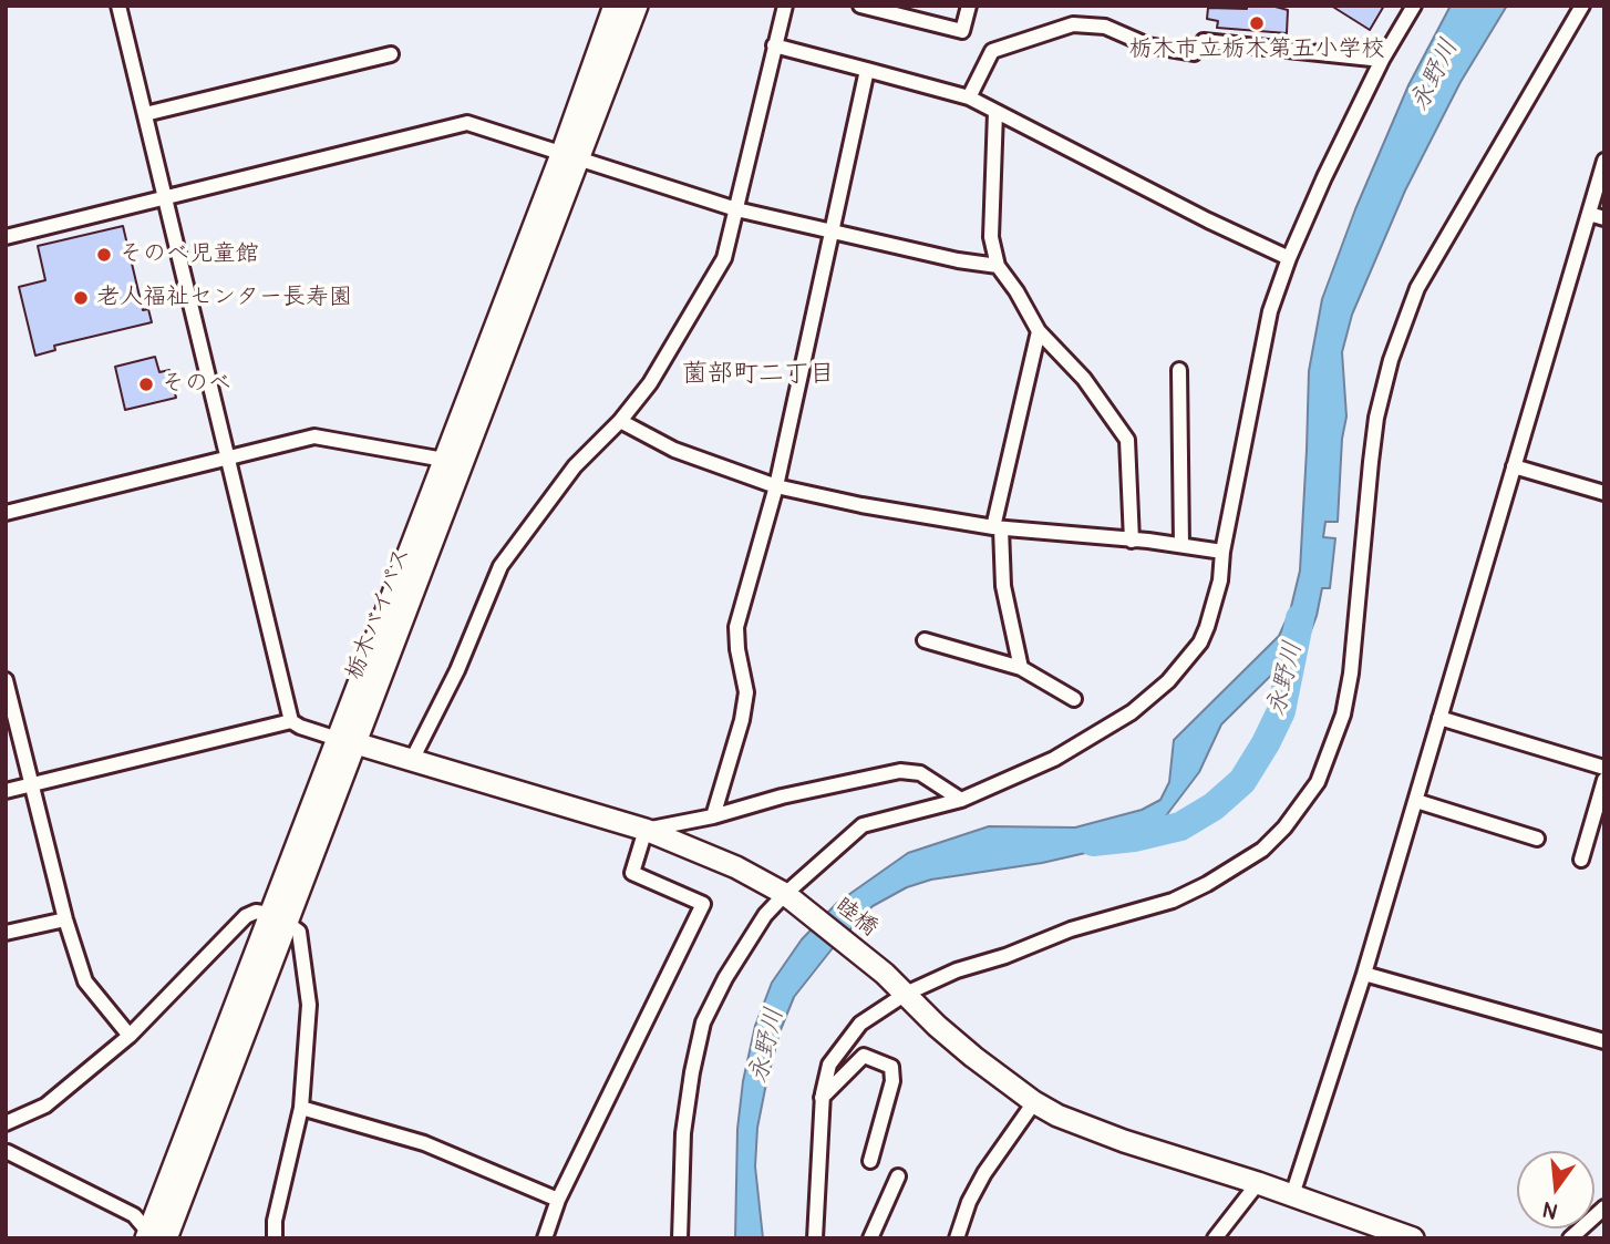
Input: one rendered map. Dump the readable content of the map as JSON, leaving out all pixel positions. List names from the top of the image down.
{
  "streets": {
    "main road": ["栃木バイパス", "睦橋"]
  },
  "crossings": [
    ["栃木バイパス", "睦橋"]
  ],
  "districts": ["薗部町二丁目"],
  "water": ["永野川"],
  "places": [
    "栃木市立栃木第五小学校",
    "そのべ児童館",
    "老人福祉センター長寿園",
    "そのべ"
  ],
  "north": "bottom"
}
